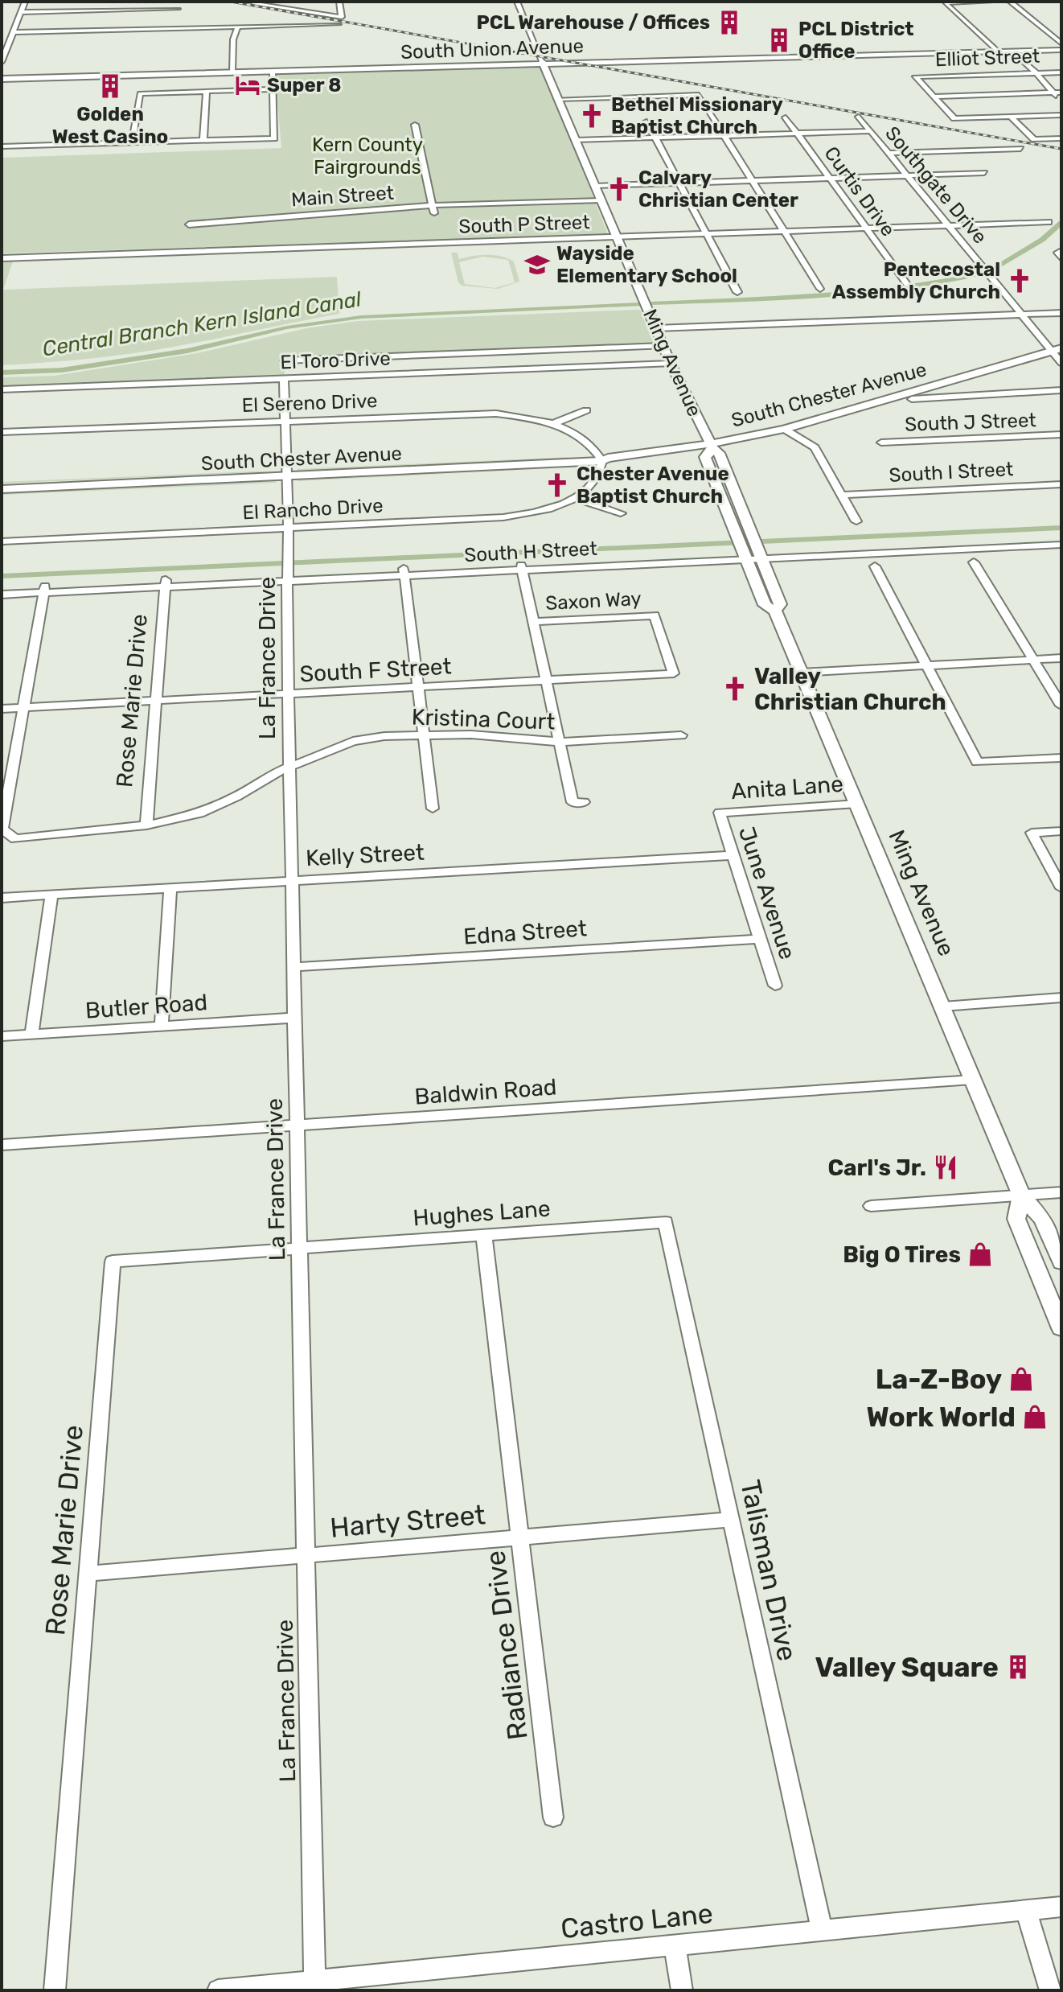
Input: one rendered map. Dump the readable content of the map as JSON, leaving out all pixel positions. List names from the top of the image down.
{
  "streets": {
    "main road": ["South Union Avenue", "Ming Avenue", "South Chester Avenue"],
    "street": [
      "Elliot Street",
      "Southgate Drive",
      "Curtis Drive",
      "Main Street",
      "South P Street",
      "El Toro Drive",
      "El Sereno Drive",
      "South J Street",
      "South I Street",
      "El Rancho Drive",
      "South H Street",
      "Saxon Way",
      "La France Drive",
      "South F Street",
      "Rose Marie Drive",
      "Kristina Court",
      "Anita Lane",
      "Kelly Street",
      "June Avenue",
      "Edna Street",
      "Butler Road",
      "Baldwin Road",
      "Hughes Lane",
      "Harty Street",
      "Talisman Drive",
      "Radiance Drive",
      "Castro Lane"
    ]
  },
  "crossings": [
    ["South Union Avenue", "Ming Avenue"],
    ["Southgate Drive", "South P Street"],
    ["Southgate Drive", "South Chester Avenue"],
    ["Curtis Drive", "South P Street"],
    ["Main Street", "Ming Avenue"],
    ["South P Street", "Ming Avenue"],
    ["El Toro Drive", "Ming Avenue"],
    ["El Toro Drive", "La France Drive"],
    ["Ming Avenue", "South Chester Avenue"],
    ["Ming Avenue", "South H Street"],
    ["Ming Avenue", "Anita Lane"],
    ["Ming Avenue", "Baldwin Road"],
    ["South Chester Avenue", "El Sereno Drive"],
    ["South Chester Avenue", "El Rancho Drive"],
    ["South Chester Avenue", "La France Drive"],
    ["El Sereno Drive", "El Rancho Drive"],
    ["El Sereno Drive", "La France Drive"],
    ["El Rancho Drive", "La France Drive"],
    ["South H Street", "La France Drive"],
    ["South H Street", "Rose Marie Drive"],
    ["Saxon Way", "South F Street"],
    ["La France Drive", "South F Street"],
    ["La France Drive", "Rose Marie Drive"],
    ["La France Drive", "Kristina Court"],
    ["La France Drive", "Kelly Street"],
    ["La France Drive", "Edna Street"],
    ["La France Drive", "Butler Road"],
    ["La France Drive", "Baldwin Road"],
    ["La France Drive", "Hughes Lane"],
    ["La France Drive", "Harty Street"],
    ["La France Drive", "Castro Lane"],
    ["South F Street", "Rose Marie Drive"],
    ["Rose Marie Drive", "Kristina Court"],
    ["Rose Marie Drive", "Hughes Lane"],
    ["Rose Marie Drive", "Harty Street"],
    ["Anita Lane", "June Avenue"],
    ["Kelly Street", "June Avenue"],
    ["June Avenue", "Edna Street"],
    ["Hughes Lane", "Talisman Drive"],
    ["Hughes Lane", "Radiance Drive"],
    ["Harty Street", "Talisman Drive"],
    ["Harty Street", "Radiance Drive"],
    ["Talisman Drive", "Castro Lane"]
  ],
  "water": ["Central Branch Kern Island Canal"],
  "parks": ["Kern County Fairgrounds"],
  "places": {
    "building": [
      "PCL Warehouse / Offices",
      "PCL District Office",
      "Golden West Casino",
      "Valley Square"
    ],
    "hotel": ["Super 8"],
    "church": [
      "Bethel Missionary Baptist Church",
      "Calvary Christian Center",
      "Pentecostal Assembly Church",
      "Chester Avenue Baptist Church",
      "Valley Christian Church"
    ],
    "school or university": ["Wayside Elementary School"],
    "restaurant": ["Carl's Jr."],
    "shop": ["Big O Tires", "La-Z-Boy", "Work World"]
  }
}
